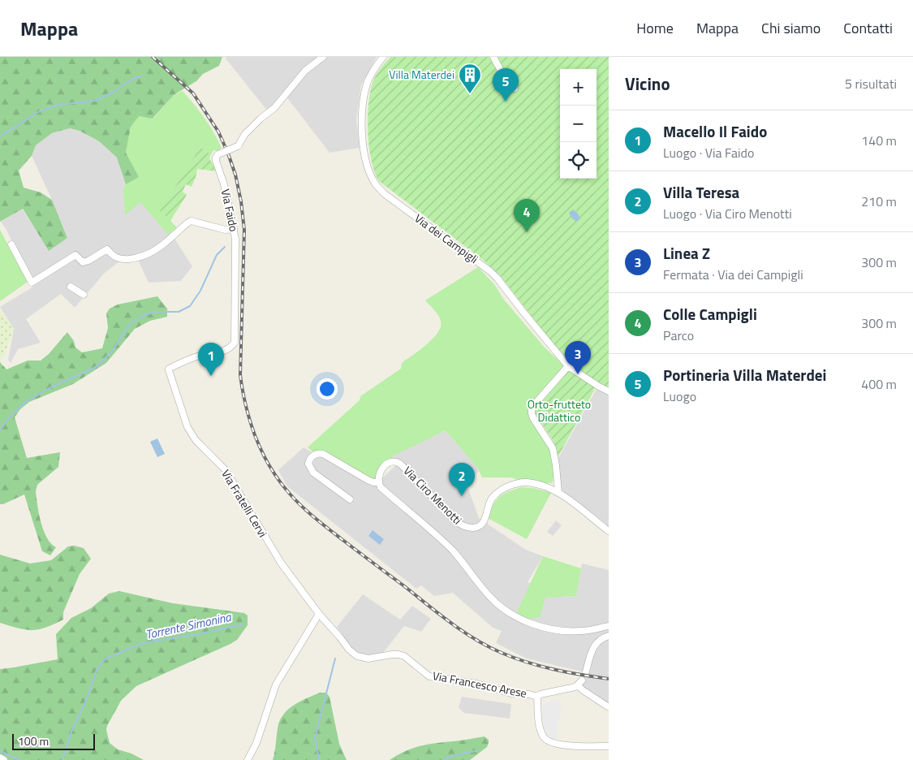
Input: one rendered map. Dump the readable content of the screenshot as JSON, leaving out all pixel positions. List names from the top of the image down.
{
  "streets": {
    "street": [
      "Via Faido",
      "Via dei Campigli",
      "Via Ciro Menotti",
      "Via Fratelli Cervi",
      "Via Francesco Arese"
    ]
  },
  "crossings": [
    ["Via Faido", "Via Fratelli Cervi"],
    ["Via Fratelli Cervi", "Via Francesco Arese"]
  ],
  "water": ["Torrente Simonina"],
  "parks": ["Orto-frutteto Didattico"],
  "places": {
    "building": ["Villa Materdei"]
  },
  "scale_bar": "100 m",
  "page": {
    "header": "Mappa",
    "nav": [
      "Home",
      "Mappa",
      "Chi siamo",
      "Contatti"
    ],
    "heading": ["Vicino", "5 risultati"],
    "pins": [
      "5",
      "4",
      "3",
      "1",
      "2"
    ],
    "map_buttons": ["+", "−"],
    "list": [
      {
        "mark": "1",
        "name": "Macello Il Faido",
        "note": "Luogo · Via Faido",
        "value": "140 m"
      },
      {
        "mark": "2",
        "name": "Villa Teresa",
        "note": "Luogo · Via Ciro Menotti",
        "value": "210 m"
      },
      {
        "mark": "3",
        "name": "Linea Z",
        "note": "Fermata · Via dei Campigli",
        "value": "300 m"
      },
      {
        "mark": "4",
        "name": "Colle Campigli",
        "note": "Parco",
        "value": "300 m"
      },
      {
        "mark": "5",
        "name": "Portineria Villa Materdei",
        "note": "Luogo",
        "value": "400 m"
      }
    ],
    "scale": "100 m"
  }
}
